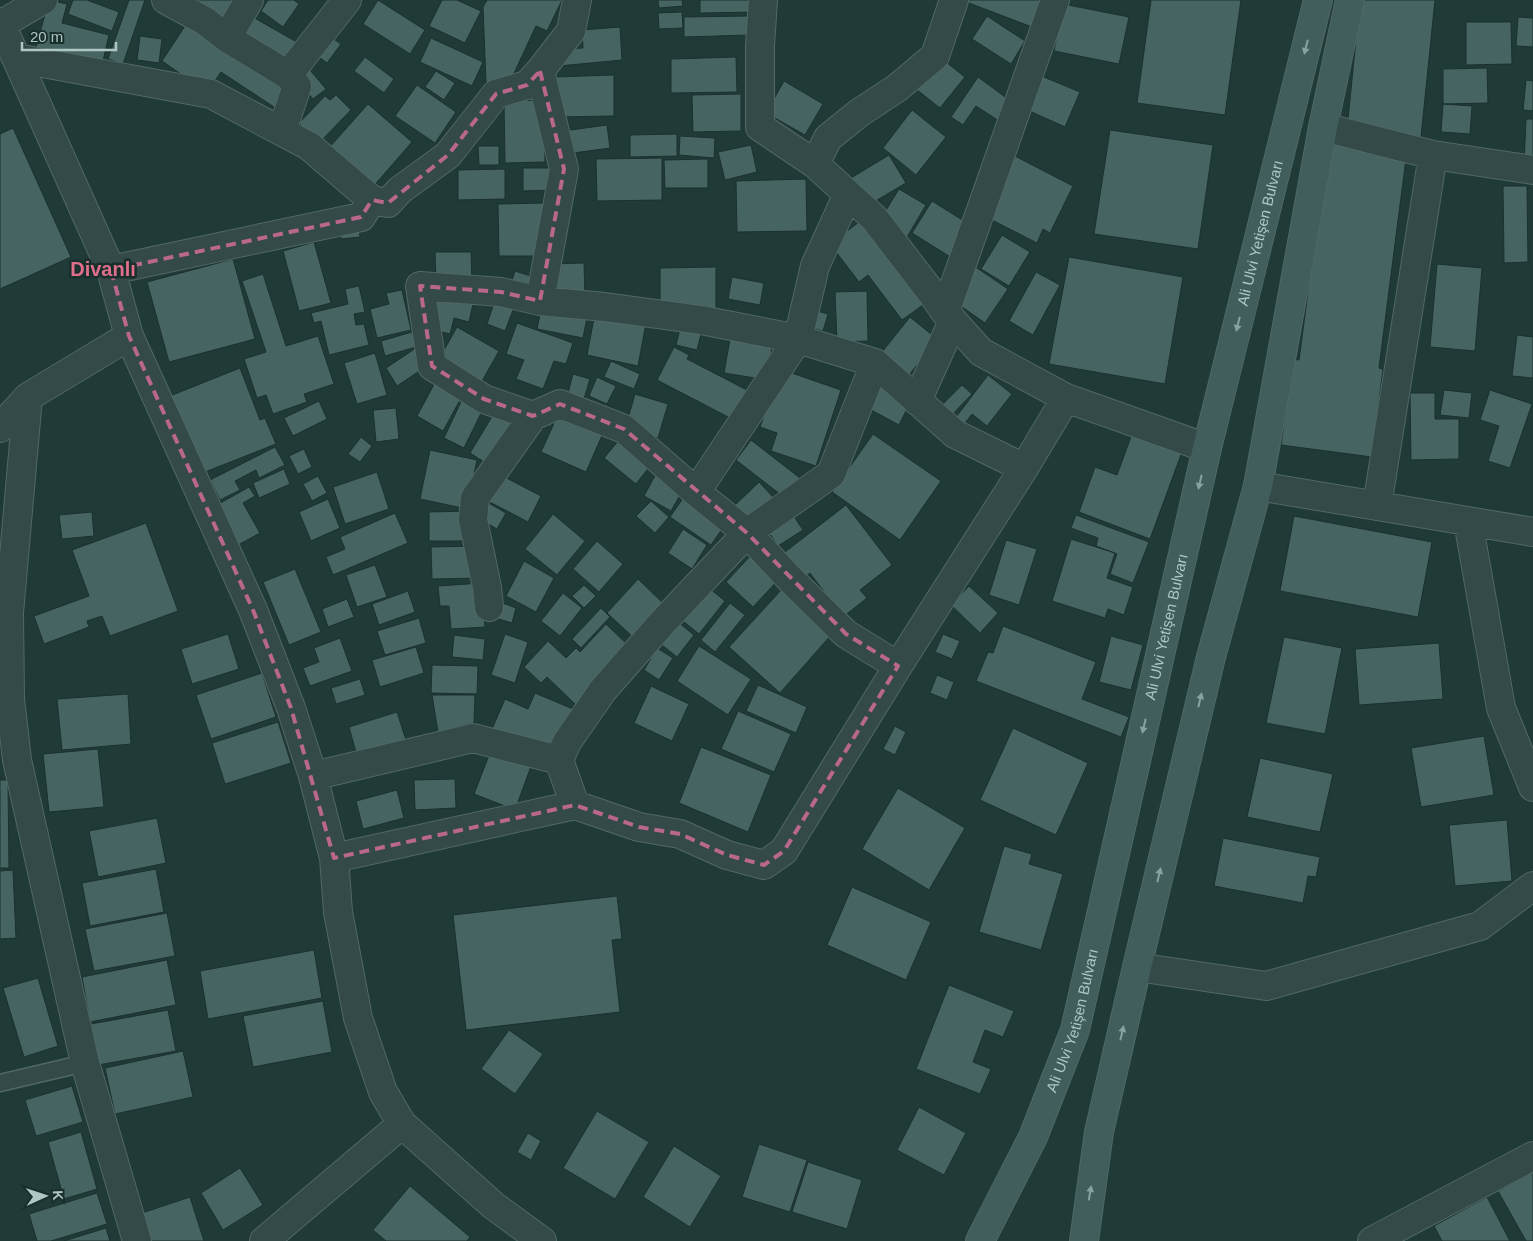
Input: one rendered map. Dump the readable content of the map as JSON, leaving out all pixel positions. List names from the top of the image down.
{
  "streets": {
    "main road": ["Ali Ulvi Yetişen Bulvarı"]
  },
  "districts": ["Divanlı"],
  "scale_bar": "20 m",
  "north": "right"
}
